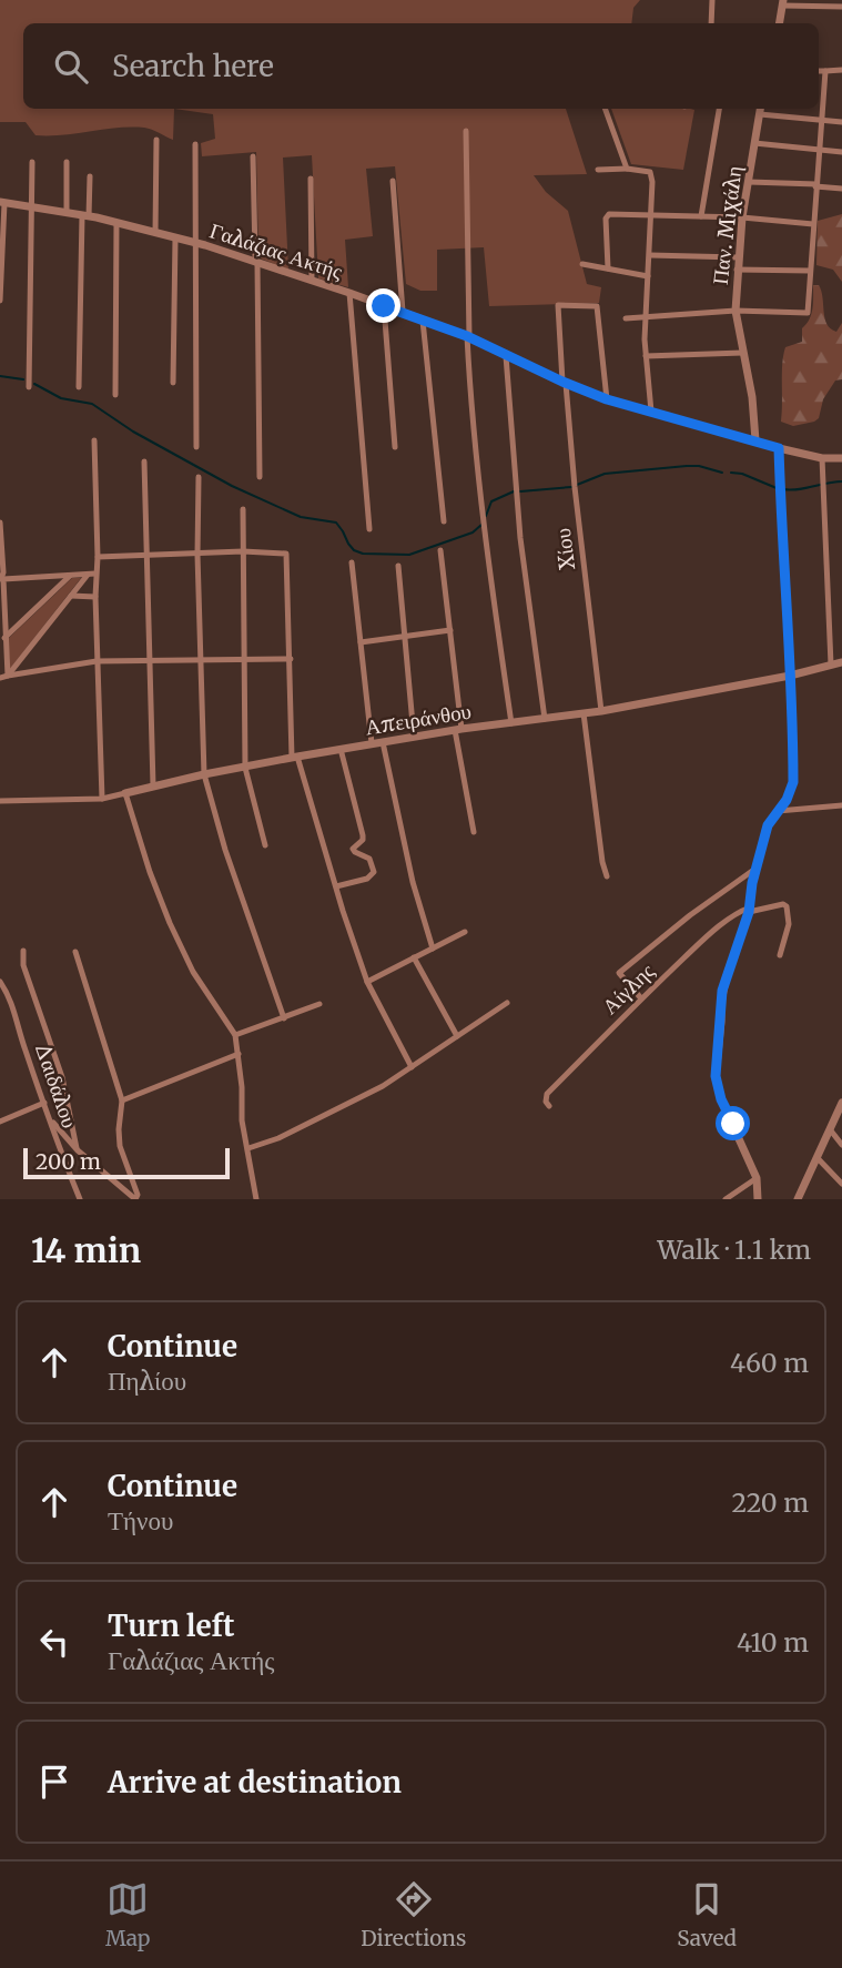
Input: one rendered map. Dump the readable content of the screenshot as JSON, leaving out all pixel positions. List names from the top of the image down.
{
  "streets": {
    "street": [
      "Παν. Μιχάλη",
      "Γαλάζιας Ακτής",
      "Χίου",
      "Απειράνθου",
      "Αίγλης",
      "Δαιδάλου"
    ]
  },
  "crossings": [
    ["Παν. Μιχάλη", "Γαλάζιας Ακτής"],
    ["Γαλάζιας Ακτής", "Χίου"],
    ["Χίου", "Απειράνθου"]
  ],
  "scale_bar": "200 m",
  "page": {
    "search": "Search here",
    "scale": "200 m",
    "heading": ["14 min", "Walk · 1.1 km"],
    "list": [
      ["Continue", "Πηλίου", "460 m"],
      ["Continue", "Τήνου", "220 m"],
      ["Turn left", "Γαλάζιας Ακτής", "410 m"],
      "Arrive at destination"
    ],
    "nav": ["Map", "Directions", "Saved"]
  }
}
